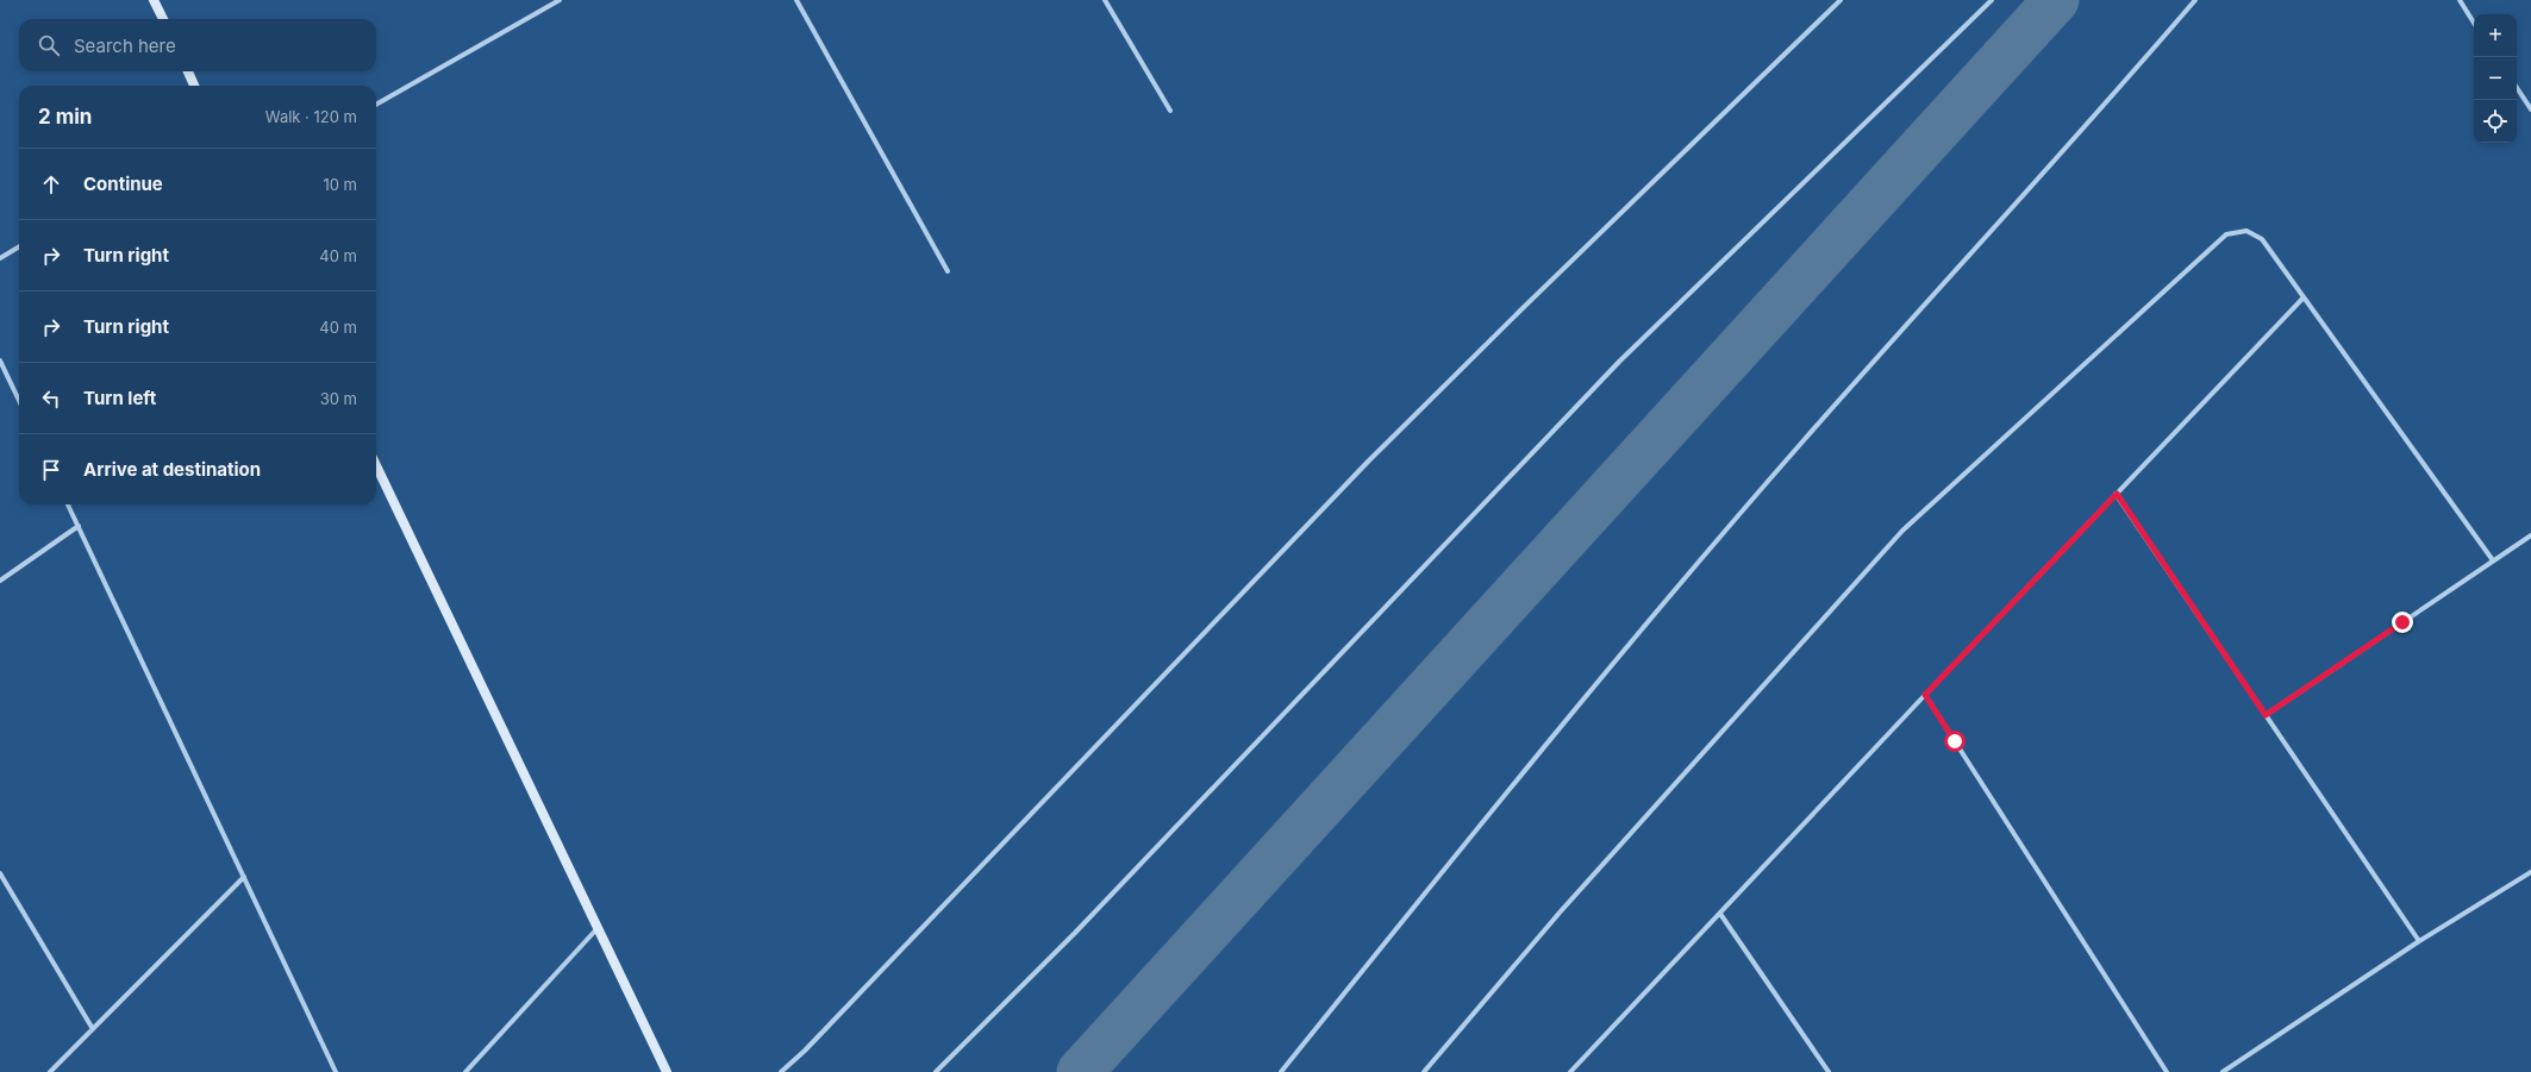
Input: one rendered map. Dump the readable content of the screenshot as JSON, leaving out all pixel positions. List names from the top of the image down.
{
  "page": {
    "map_buttons": ["+", "−"],
    "search": "Search here",
    "heading": ["2 min", "Walk · 120 m"],
    "list": [
      ["Continue", "10 m"],
      ["Turn right", "40 m"],
      ["Turn right", "40 m"],
      ["Turn left", "30 m"],
      "Arrive at destination"
    ]
  }
}
